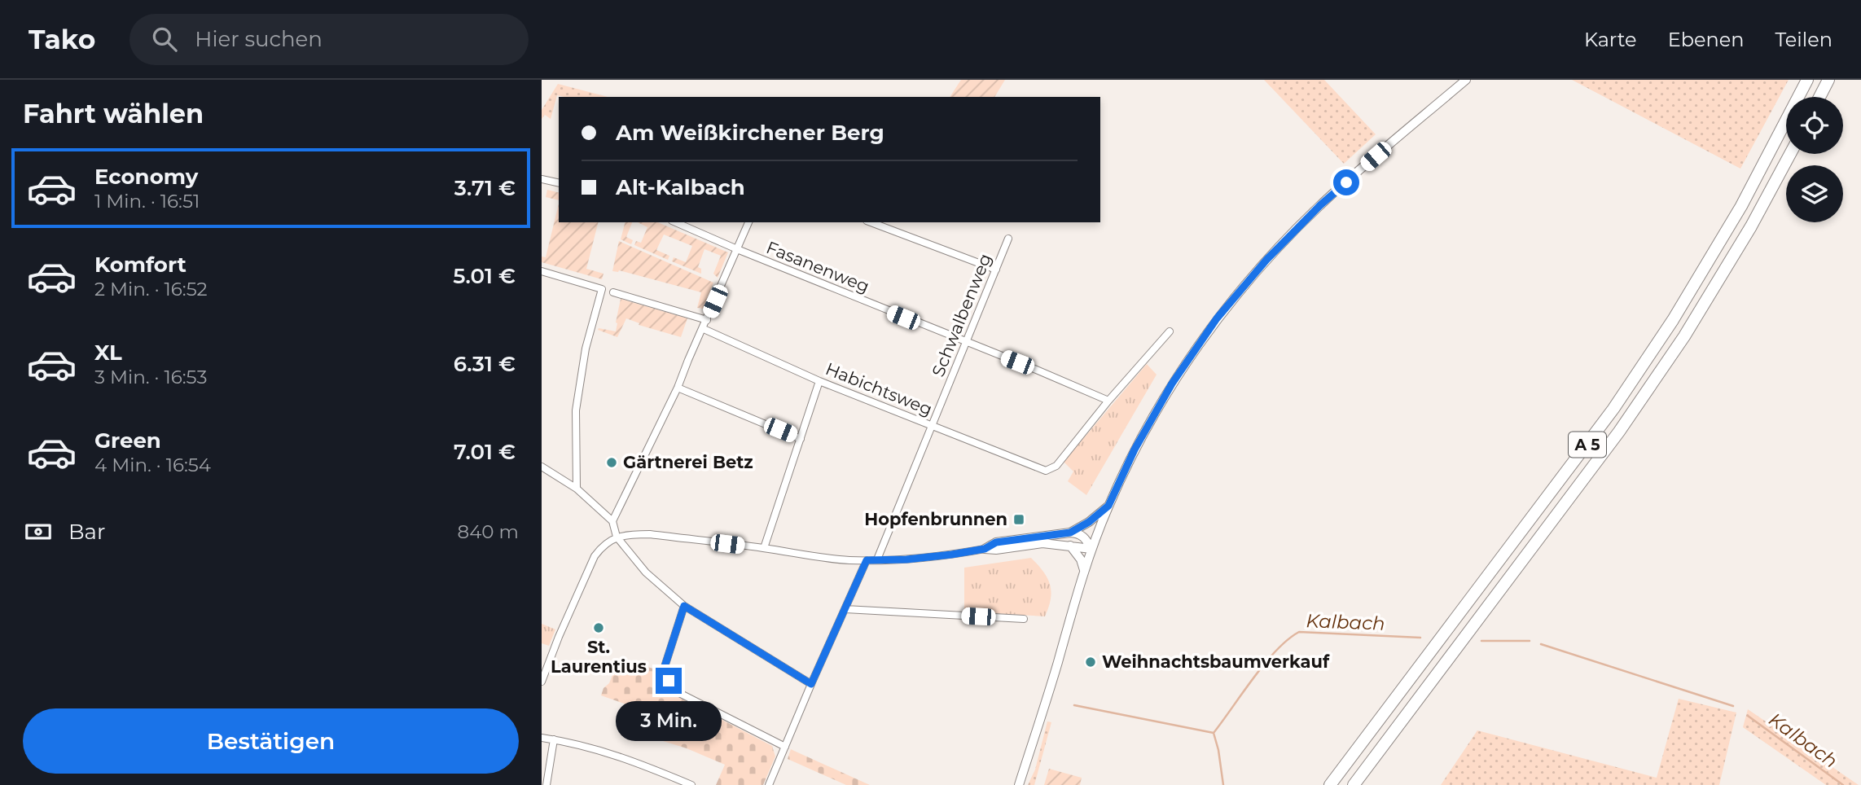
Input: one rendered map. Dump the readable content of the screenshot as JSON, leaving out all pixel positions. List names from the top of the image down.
{
  "streets": {
    "highway": ["A 5"],
    "street": ["Fasanenweg", "Schwalbenweg", "Habichtsweg"]
  },
  "crossings": [
    ["Fasanenweg", "Schwalbenweg"],
    ["Fasanenweg", "Habichtsweg"],
    ["Schwalbenweg", "Habichtsweg"]
  ],
  "water": ["Kalbach"],
  "places": {
    "other": ["Gärtnerei Betz", "St. Laurentius", "Weihnachtsbaumverkauf"],
    "transit": ["Hopfenbrunnen"]
  },
  "page": {
    "header": "Tako",
    "search": "Hier suchen",
    "nav": ["Karte", "Ebenen", "Teilen"],
    "heading": "Fahrt wählen",
    "banner": ["Am Weißkirchener Berg", "Alt-Kalbach"],
    "list": [
      {
        "name": "Economy",
        "note": "1 Min. · 16:51",
        "value": "3.71 €"
      },
      {
        "name": "Komfort",
        "note": "2 Min. · 16:52",
        "value": "5.01 €"
      },
      {
        "name": "XL",
        "note": "3 Min. · 16:53",
        "value": "6.31 €"
      },
      {
        "name": "Green",
        "note": "4 Min. · 16:54",
        "value": "7.01 €"
      }
    ],
    "pay": ["Bar", "840 m"],
    "buttons": "Bestätigen",
    "bubble": "3 Min."
  }
}
